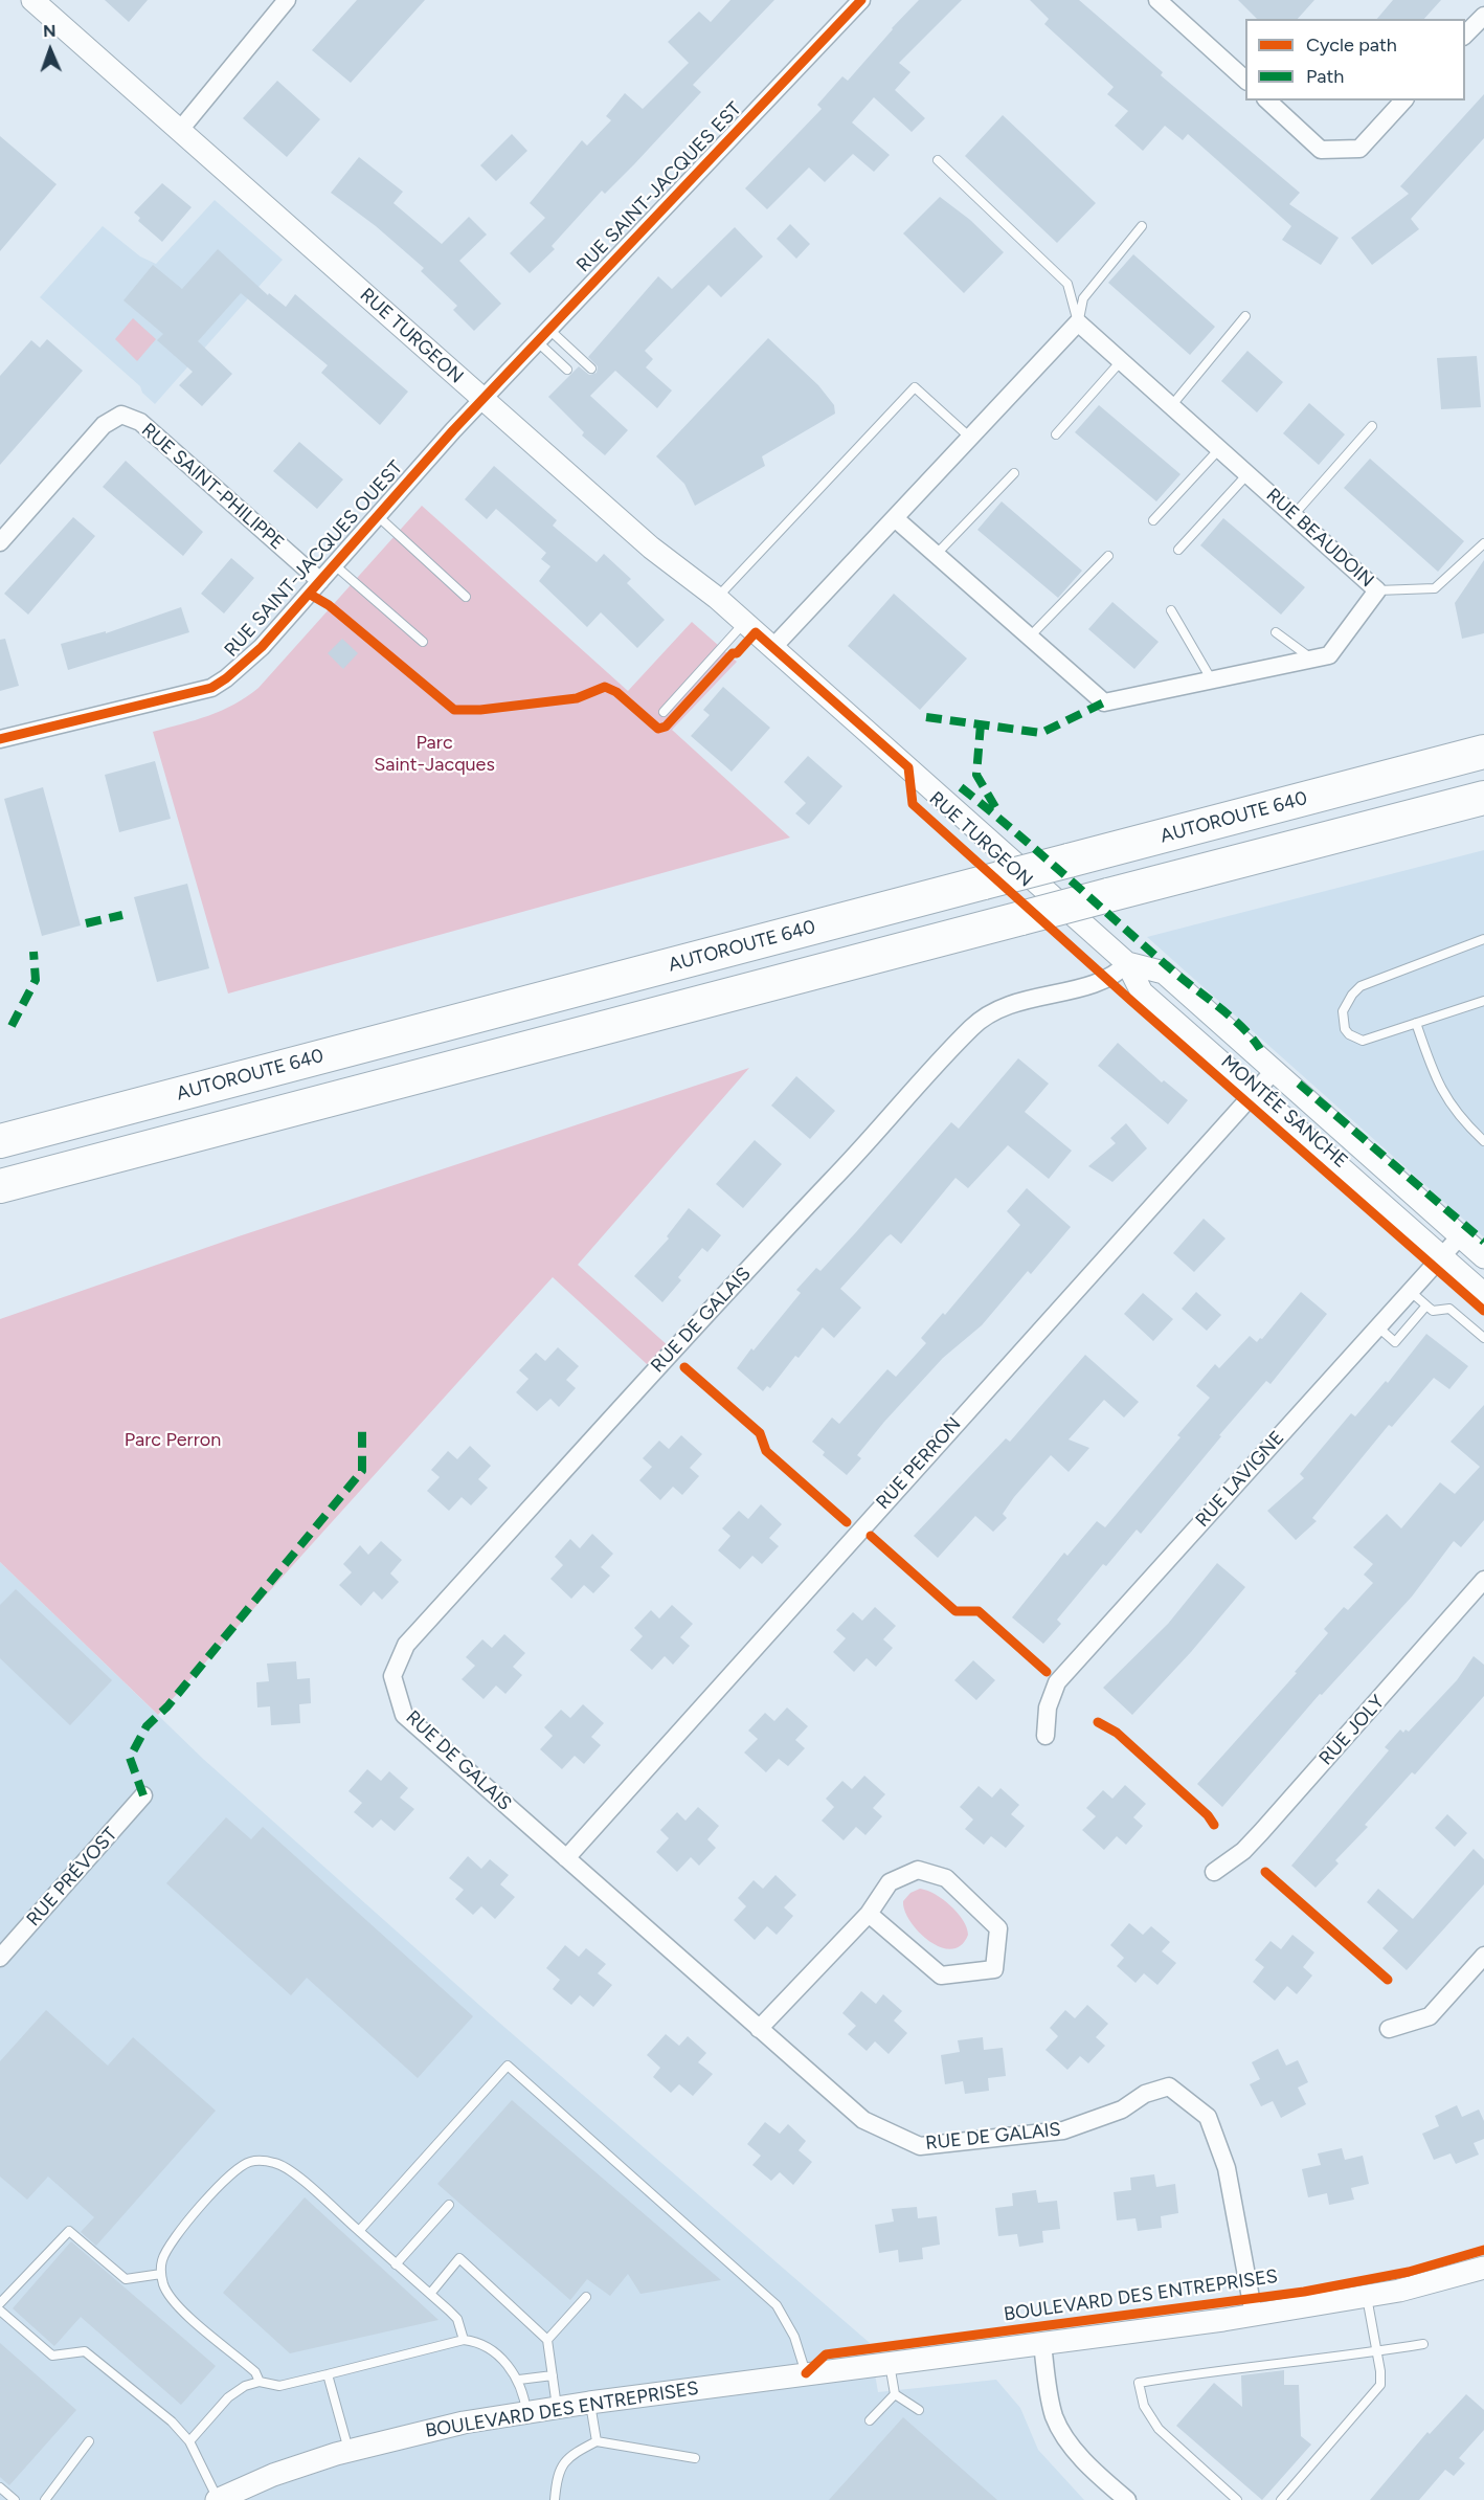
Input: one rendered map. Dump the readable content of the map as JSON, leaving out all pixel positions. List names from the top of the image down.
{
  "streets": {
    "highway": ["AUTOROUTE 640"],
    "street": [
      "RUE SAINT-JACQUES EST",
      "RUE TURGEON",
      "RUE SAINT-PHILIPPE",
      "RUE BEAUDOIN",
      "RUE SAINT-JACQUES OUEST",
      "MONTÉE SANCHE",
      "RUE DE GALAIS",
      "RUE PERRON",
      "RUE LAVIGNE",
      "RUE JOLY",
      "RUE PRÉVOST",
      "BOULEVARD DES ENTREPRISES"
    ]
  },
  "crossings": [
    ["RUE SAINT-JACQUES EST", "RUE TURGEON"],
    ["RUE SAINT-JACQUES EST", "RUE SAINT-JACQUES OUEST"],
    ["RUE TURGEON", "RUE SAINT-JACQUES OUEST"],
    ["RUE TURGEON", "MONTÉE SANCHE"],
    ["RUE SAINT-PHILIPPE", "RUE SAINT-JACQUES OUEST"],
    ["MONTÉE SANCHE", "RUE DE GALAIS"],
    ["MONTÉE SANCHE", "RUE PERRON"],
    ["MONTÉE SANCHE", "RUE LAVIGNE"],
    ["RUE DE GALAIS", "RUE PERRON"],
    ["RUE DE GALAIS", "BOULEVARD DES ENTREPRISES"]
  ],
  "parks": ["Parc Saint-Jacques", "Parc Perron"],
  "legend": ["Cycle path", "Path"],
  "north": "top"
}
